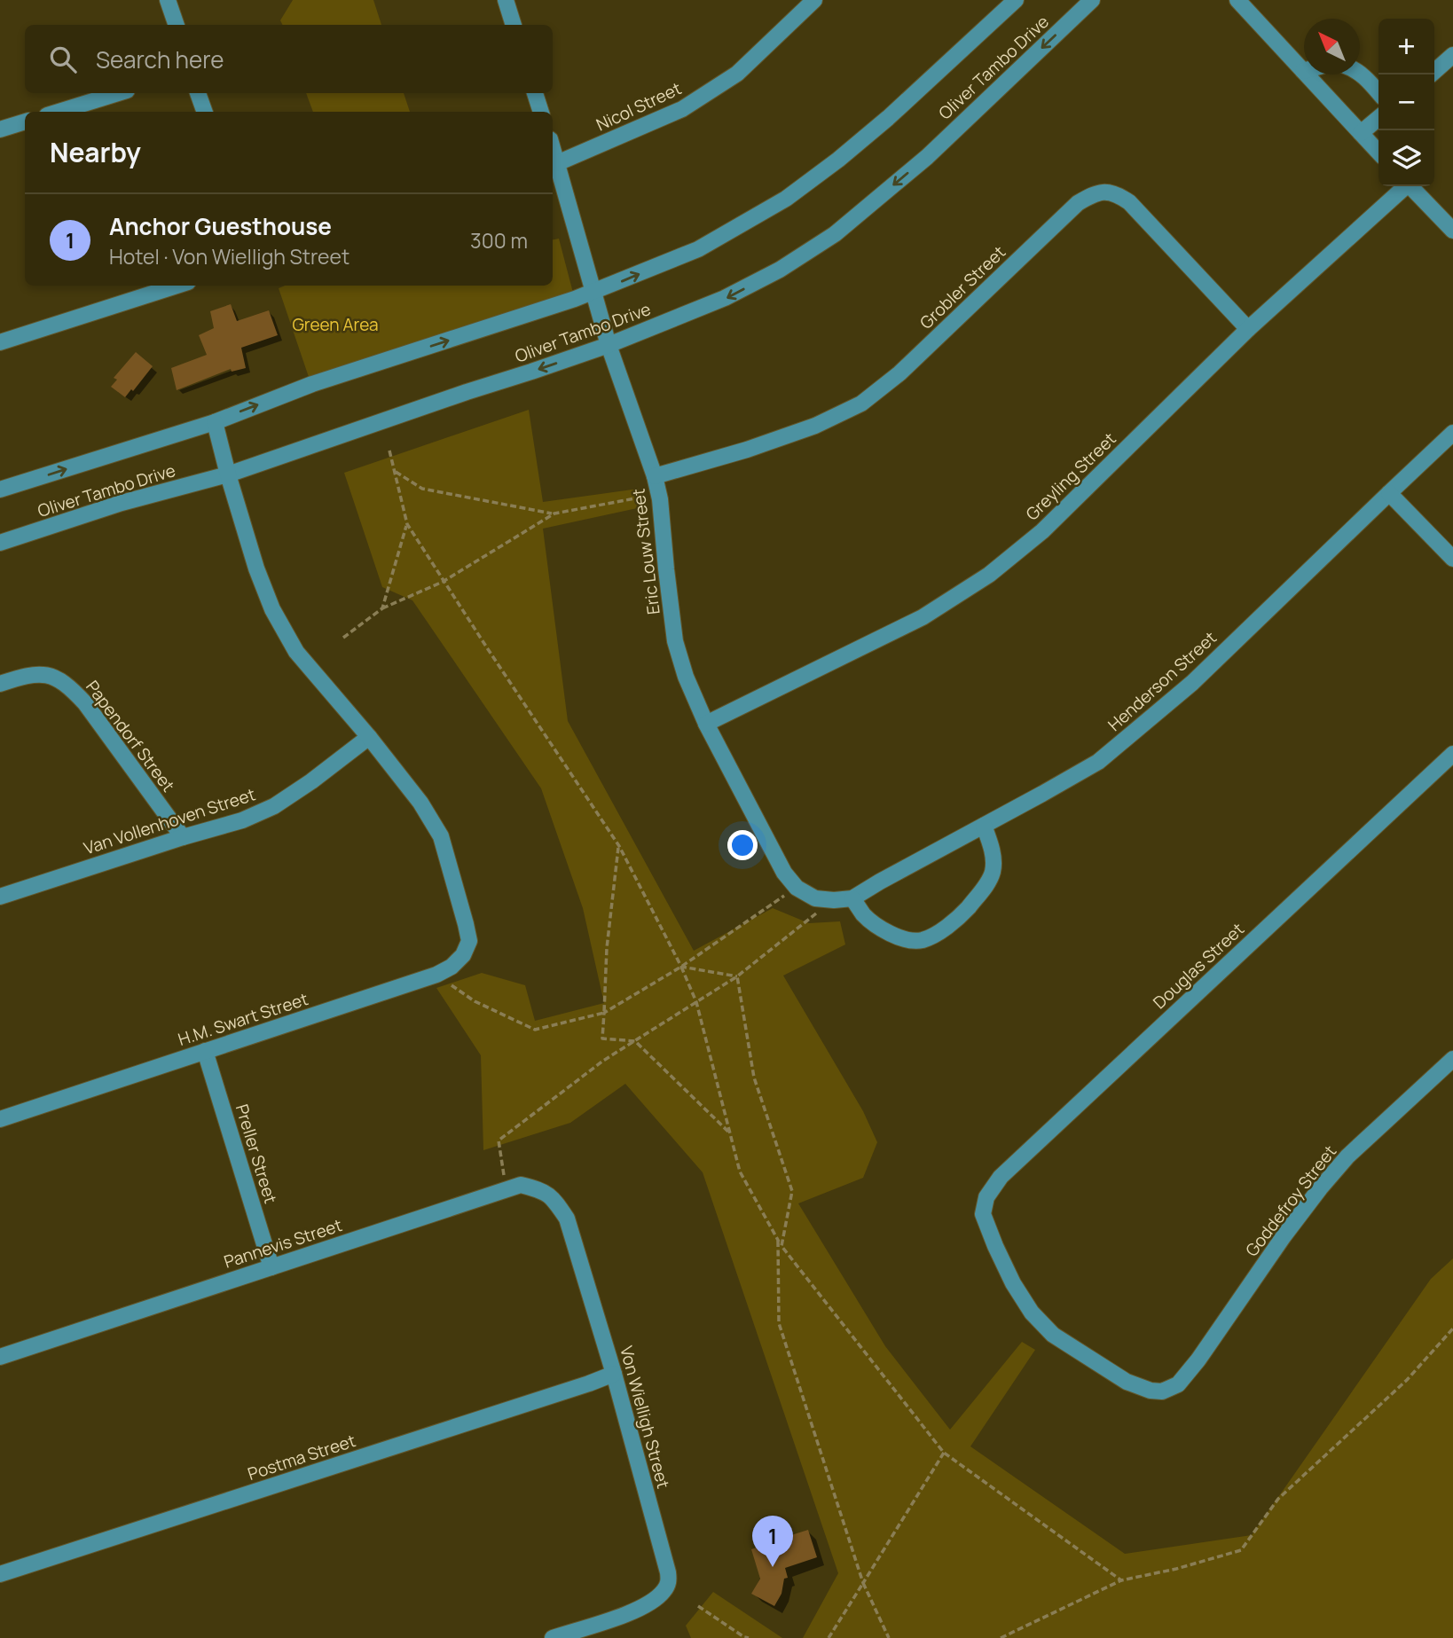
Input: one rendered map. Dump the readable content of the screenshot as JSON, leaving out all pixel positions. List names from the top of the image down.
{
  "streets": {
    "street": [
      "Oliver Tambo Drive",
      "Nicol Street",
      "Grobler Street",
      "Greyling Street",
      "Eric Louw Street",
      "Henderson Street",
      "Papendorf Street",
      "Van Vollenhoven Street",
      "Douglas Street",
      "H.M. Swart Street",
      "Preller Street",
      "Goddefroy Street",
      "Pannevis Street",
      "Von Wielligh Street",
      "Postma Street"
    ]
  },
  "crossings": [
    ["Oliver Tambo Drive", "Eric Louw Street"],
    ["Oliver Tambo Drive", "H.M. Swart Street"],
    ["Nicol Street", "Eric Louw Street"],
    ["Grobler Street", "Greyling Street"],
    ["Grobler Street", "Eric Louw Street"],
    ["Greyling Street", "Eric Louw Street"],
    ["Papendorf Street", "Van Vollenhoven Street"],
    ["Van Vollenhoven Street", "H.M. Swart Street"],
    ["Douglas Street", "Goddefroy Street"],
    ["H.M. Swart Street", "Preller Street"],
    ["Preller Street", "Pannevis Street"],
    ["Pannevis Street", "Von Wielligh Street"],
    ["Von Wielligh Street", "Postma Street"]
  ],
  "parks": ["Green Area"],
  "north": "top left",
  "page": {
    "map_buttons": ["+", "−"],
    "search": "Search here",
    "heading": "Nearby",
    "list": [
      {
        "mark": "1",
        "name": "Anchor Guesthouse",
        "note": "Hotel · Von Wielligh Street",
        "value": "300 m"
      }
    ],
    "pins": "1"
  }
}
